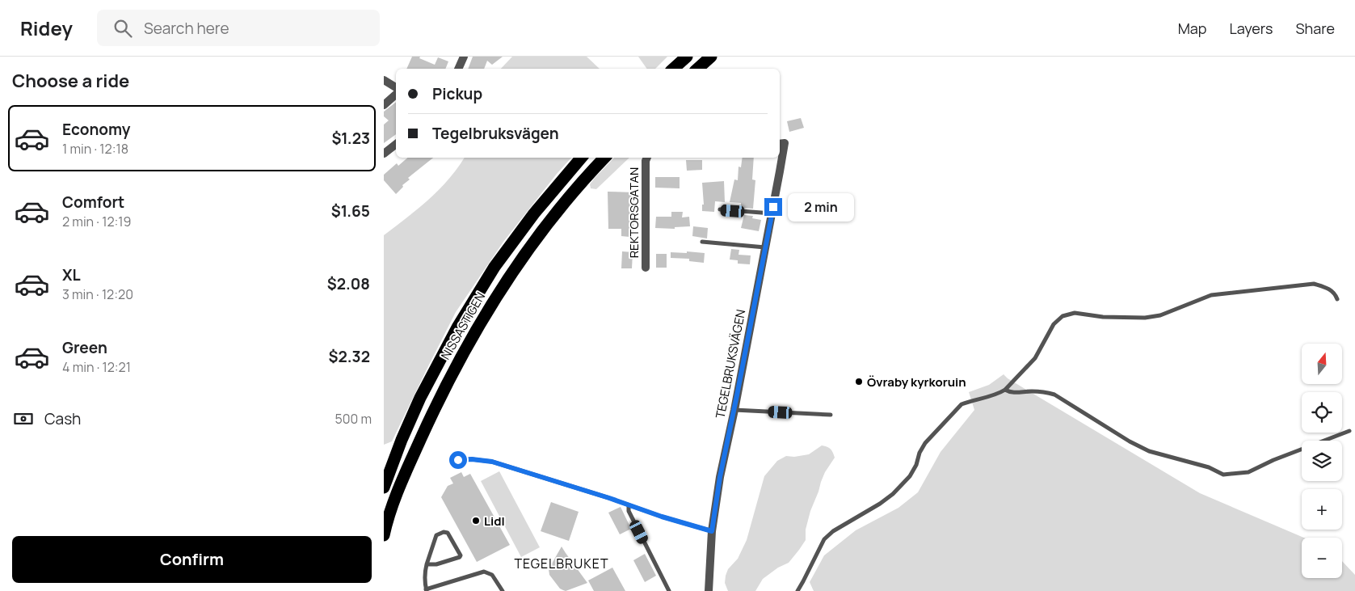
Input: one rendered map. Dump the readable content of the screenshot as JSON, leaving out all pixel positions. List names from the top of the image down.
{
  "streets": {
    "highway": ["NISSASTIGEN"],
    "street": ["REKTORSGATAN", "TEGELBRUKSVÄGEN"]
  },
  "districts": ["TEGELBRUKET"],
  "places": ["Övraby kyrkoruin", "Lidl"],
  "north": "top",
  "page": {
    "header": "Ridey",
    "search": "Search here",
    "nav": ["Map", "Layers", "Share"],
    "heading": "Choose a ride",
    "banner": ["Pickup", "Tegelbruksvägen"],
    "list": [
      {
        "name": "Economy",
        "note": "1 min · 12:18",
        "value": "$1.23"
      },
      {
        "name": "Comfort",
        "note": "2 min · 12:19",
        "value": "$1.65"
      },
      {
        "name": "XL",
        "note": "3 min · 12:20",
        "value": "$2.08"
      },
      {
        "name": "Green",
        "note": "4 min · 12:21",
        "value": "$2.32"
      }
    ],
    "bubble": "2 min",
    "map_buttons": ["+", "−"],
    "pay": ["Cash", "500 m"],
    "buttons": "Confirm"
  }
}
